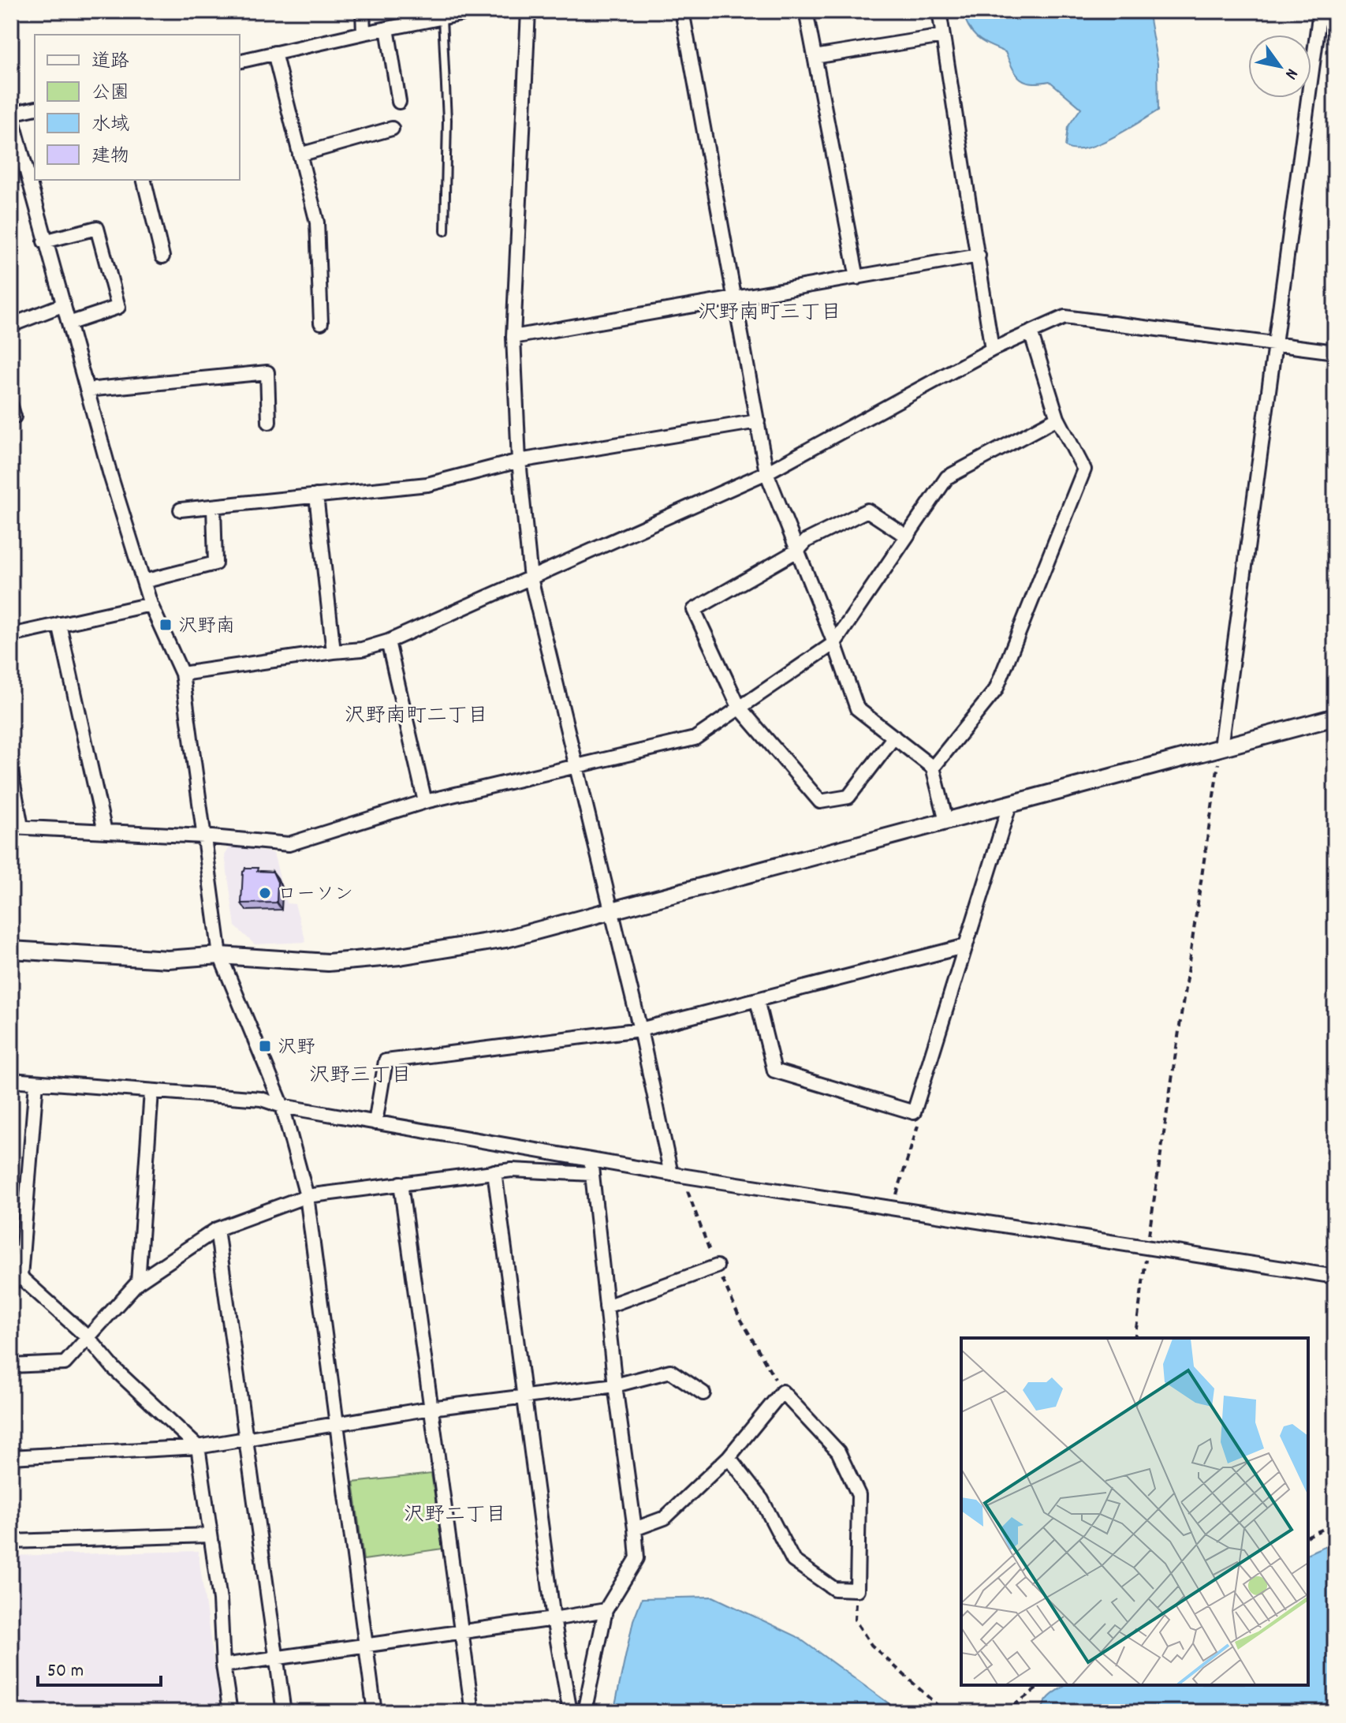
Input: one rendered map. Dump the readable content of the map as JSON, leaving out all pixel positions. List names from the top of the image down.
{
  "districts": [
    "沢野南町三丁目",
    "沢野南町二丁目",
    "沢野三丁目",
    "沢野二丁目"
  ],
  "places": {
    "transit": ["沢野南", "沢野"],
    "other": ["ローソン"]
  },
  "legend": [
    "道路",
    "公園",
    "水域",
    "建物"
  ],
  "scale_bar": "50 m",
  "north": "bottom right"
}
